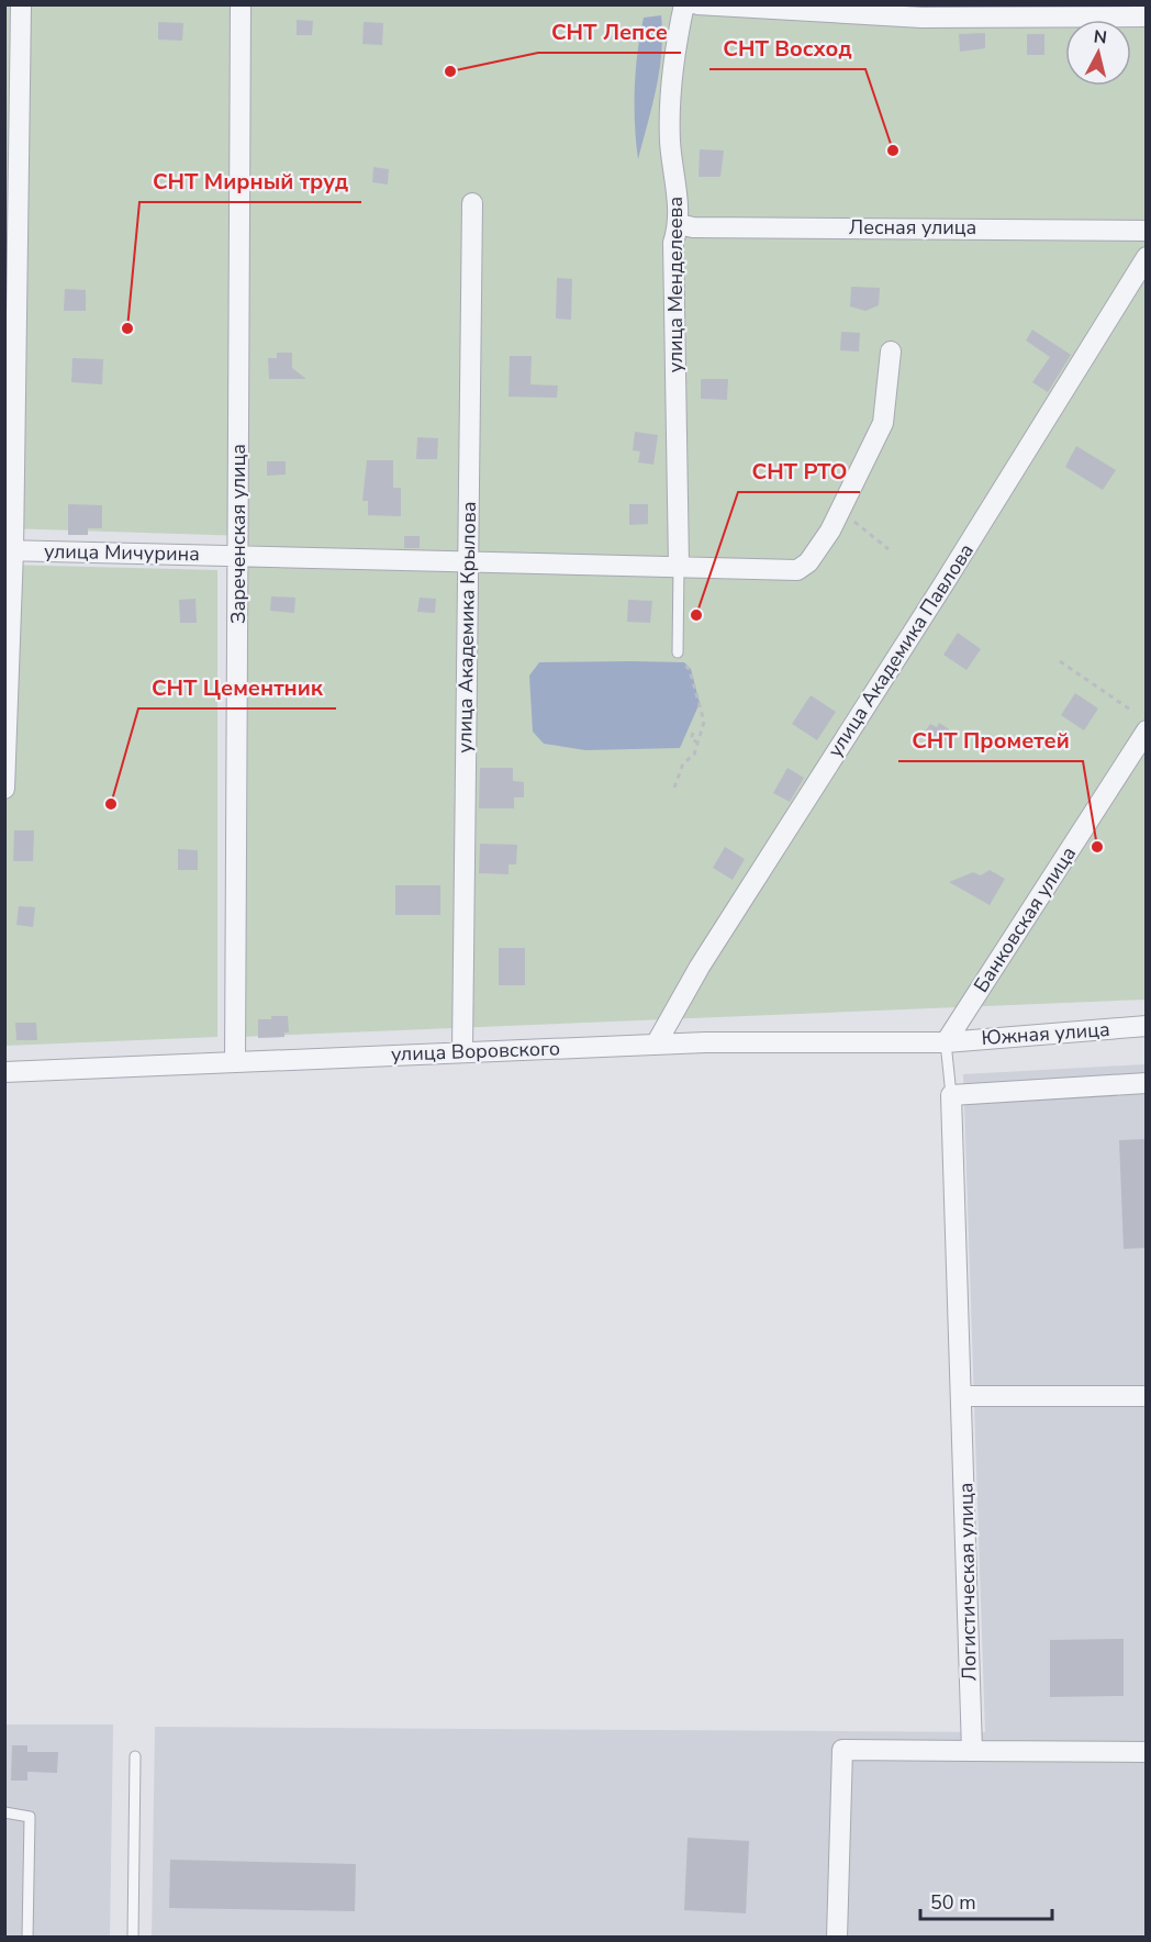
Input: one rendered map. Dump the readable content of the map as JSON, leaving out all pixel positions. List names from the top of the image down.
{
  "streets": {
    "street": [
      "Лесная улица",
      "улица Менделеева",
      "Зареченская улица",
      "улица Мичурина",
      "улица Академика Крылова",
      "улица Академика Павлова",
      "Банковская улица",
      "Южная улица",
      "улица Воровского",
      "Логистическая улица"
    ]
  },
  "crossings": [
    ["Лесная улица", "улица Менделеева"],
    ["улица Менделеева", "улица Мичурина"],
    ["Зареченская улица", "улица Мичурина"],
    ["Зареченская улица", "улица Воровского"],
    ["улица Мичурина", "улица Академика Крылова"],
    ["улица Академика Крылова", "улица Воровского"],
    ["улица Академика Павлова", "улица Воровского"],
    ["Банковская улица", "Южная улица"],
    ["Банковская улица", "улица Воровского"],
    ["Южная улица", "улица Воровского"]
  ],
  "places": [
    "СНТ Лепсе",
    "СНТ Восход",
    "СНТ Мирный труд",
    "СНТ РТО",
    "СНТ Цементник",
    "СНТ Прометей"
  ],
  "scale_bar": "50 m",
  "north": "top"
}
